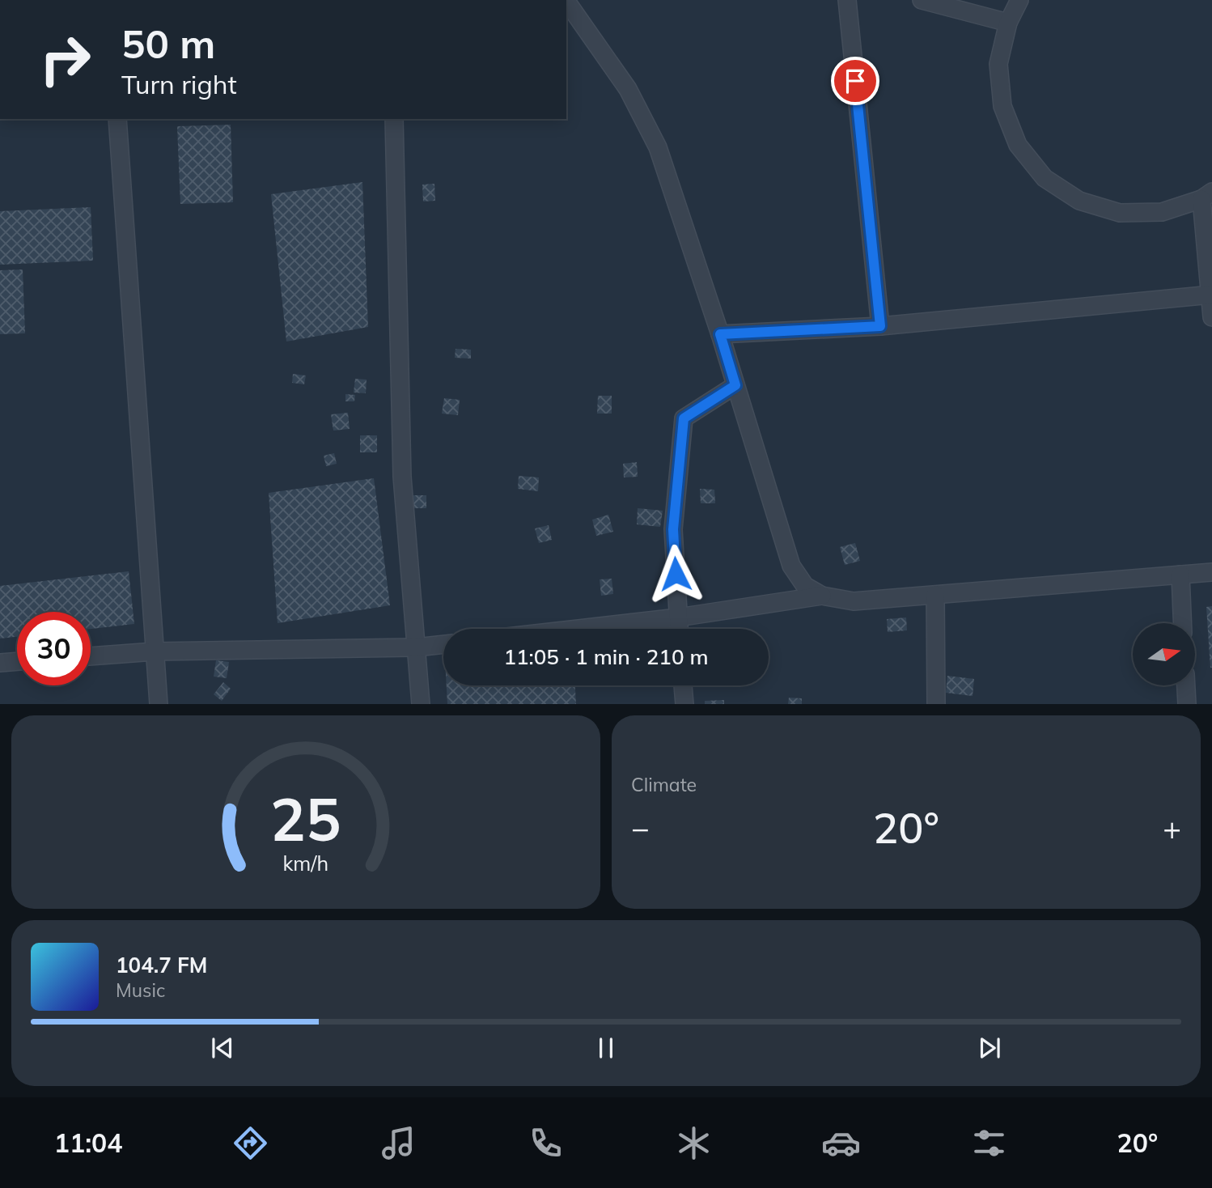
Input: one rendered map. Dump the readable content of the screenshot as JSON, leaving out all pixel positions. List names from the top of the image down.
{
  "north": "right",
  "page": {
    "turn": ["50 m", "Turn right"],
    "limit": "30",
    "trip": "11:05 · 1 min · 210 m",
    "tile": "Climate",
    "heat": ["−", "20°", "+"],
    "song": ["104.7 FM", "Music"],
    "tabs": ["11:04", "20°"],
    "gauge": ["25", "km/h"]
  }
}
